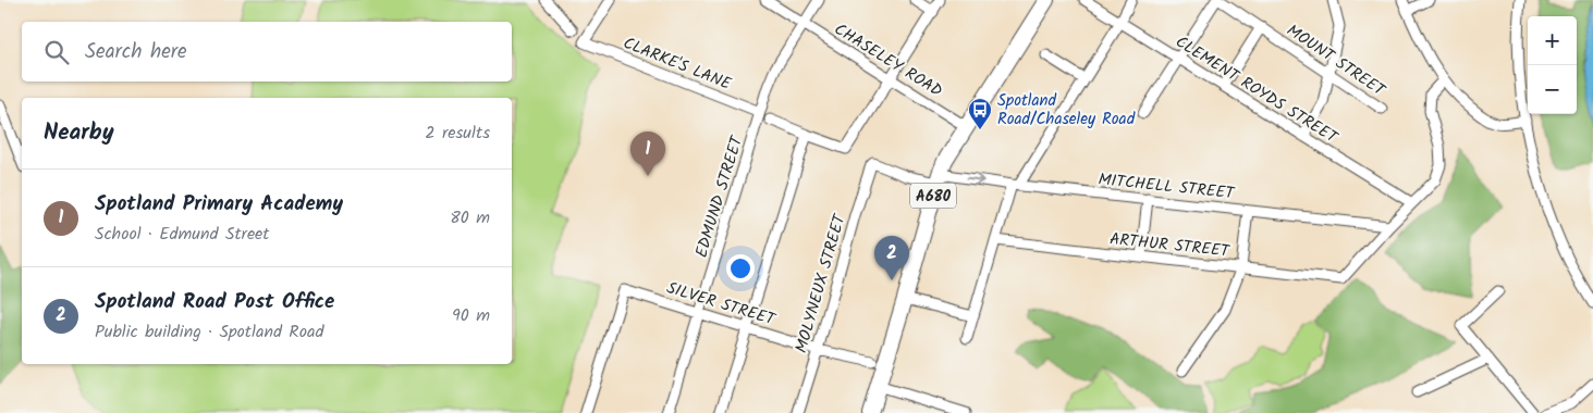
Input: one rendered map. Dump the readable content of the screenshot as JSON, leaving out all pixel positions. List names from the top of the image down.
{
  "streets": {
    "main road": ["A680"],
    "street": [
      "CHASELEY ROAD",
      "MOUNT STREET",
      "CLARKE'S LANE",
      "CLEMENT ROYDS STREET",
      "MITCHELL STREET",
      "EDMUND STREET",
      "ARTHUR STREET",
      "MOLYNEUX STREET",
      "SILVER STREET"
    ]
  },
  "crossings": [
    ["CHASELEY ROAD", "A680"],
    ["CHASELEY ROAD", "EDMUND STREET"],
    ["CLARKE'S LANE", "EDMUND STREET"],
    ["MITCHELL STREET", "A680"],
    ["MITCHELL STREET", "ARTHUR STREET"],
    ["MITCHELL STREET", "MOLYNEUX STREET"],
    ["A680", "MOLYNEUX STREET"],
    ["EDMUND STREET", "SILVER STREET"],
    ["MOLYNEUX STREET", "SILVER STREET"]
  ],
  "places": {
    "bus stop": ["Spotland Road/Chaseley Road"]
  },
  "page": {
    "map_buttons": ["+", "−"],
    "search": "Search here",
    "heading": ["Nearby", "2 results"],
    "pins": ["1", "2"],
    "list": [
      {
        "mark": "1",
        "name": "Spotland Primary Academy",
        "note": "School · Edmund Street",
        "value": "80 m"
      },
      {
        "mark": "2",
        "name": "Spotland Road Post Office",
        "note": "Public building · Spotland Road",
        "value": "90 m"
      }
    ]
  }
}
